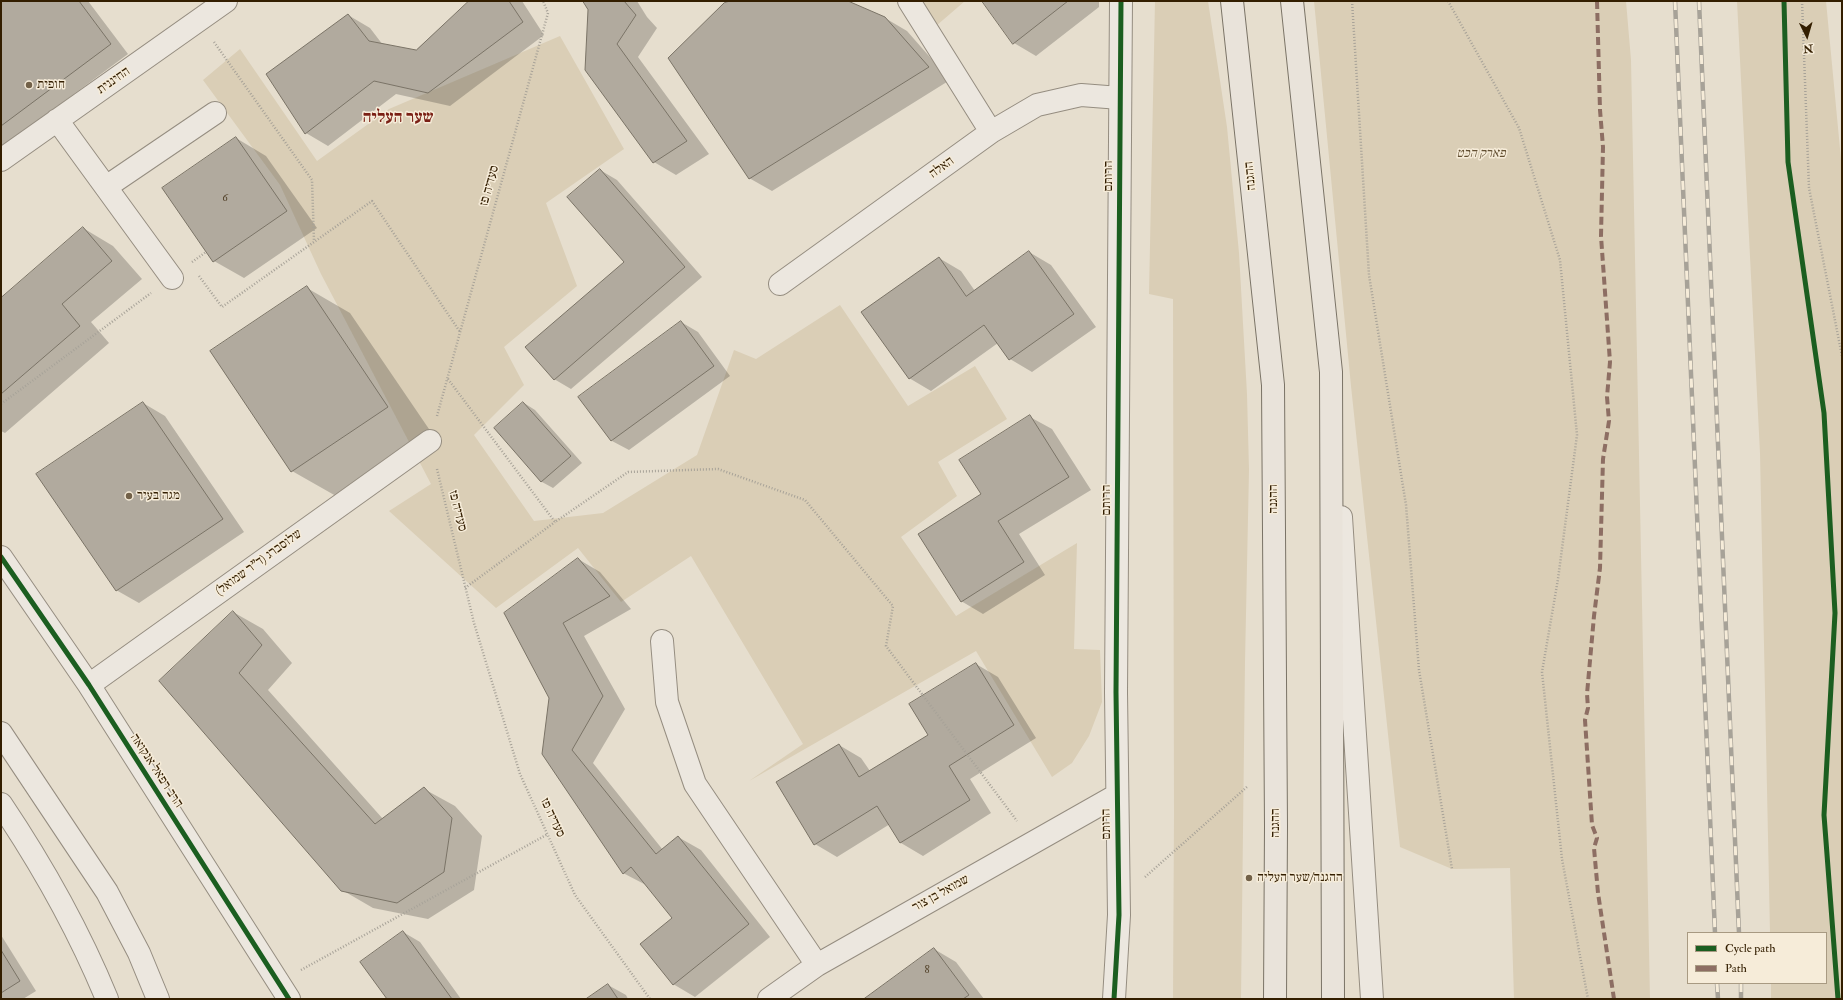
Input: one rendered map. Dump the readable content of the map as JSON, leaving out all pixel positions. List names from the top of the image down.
{
  "streets": {
    "highway": ["ההגנה"],
    "street": [
      "החיננית",
      "האלה",
      "הרותם",
      "שלוסברג (ד\"ר שמואל)",
      "הרב רפאל אנקואה",
      "שמואל בן צור"
    ],
    "path": ["סעדיה פז"]
  },
  "crossings": [
    ["האלה", "הרותם"],
    ["הרותם", "שמואל בן צור"],
    ["סעדיה פז", "שלוסברג (ד\"ר שמואל)"],
    ["שלוסברג (ד\"ר שמואל)", "הרב רפאל אנקואה"]
  ],
  "districts": ["שער העליה"],
  "parks": ["פארק הכט"],
  "places": ["חופית", "מגה בעיר", "ההגנה/שער העליה"],
  "house_numbers": ["6", "8"],
  "legend": ["Cycle path", "Path"],
  "north": "bottom"
}
